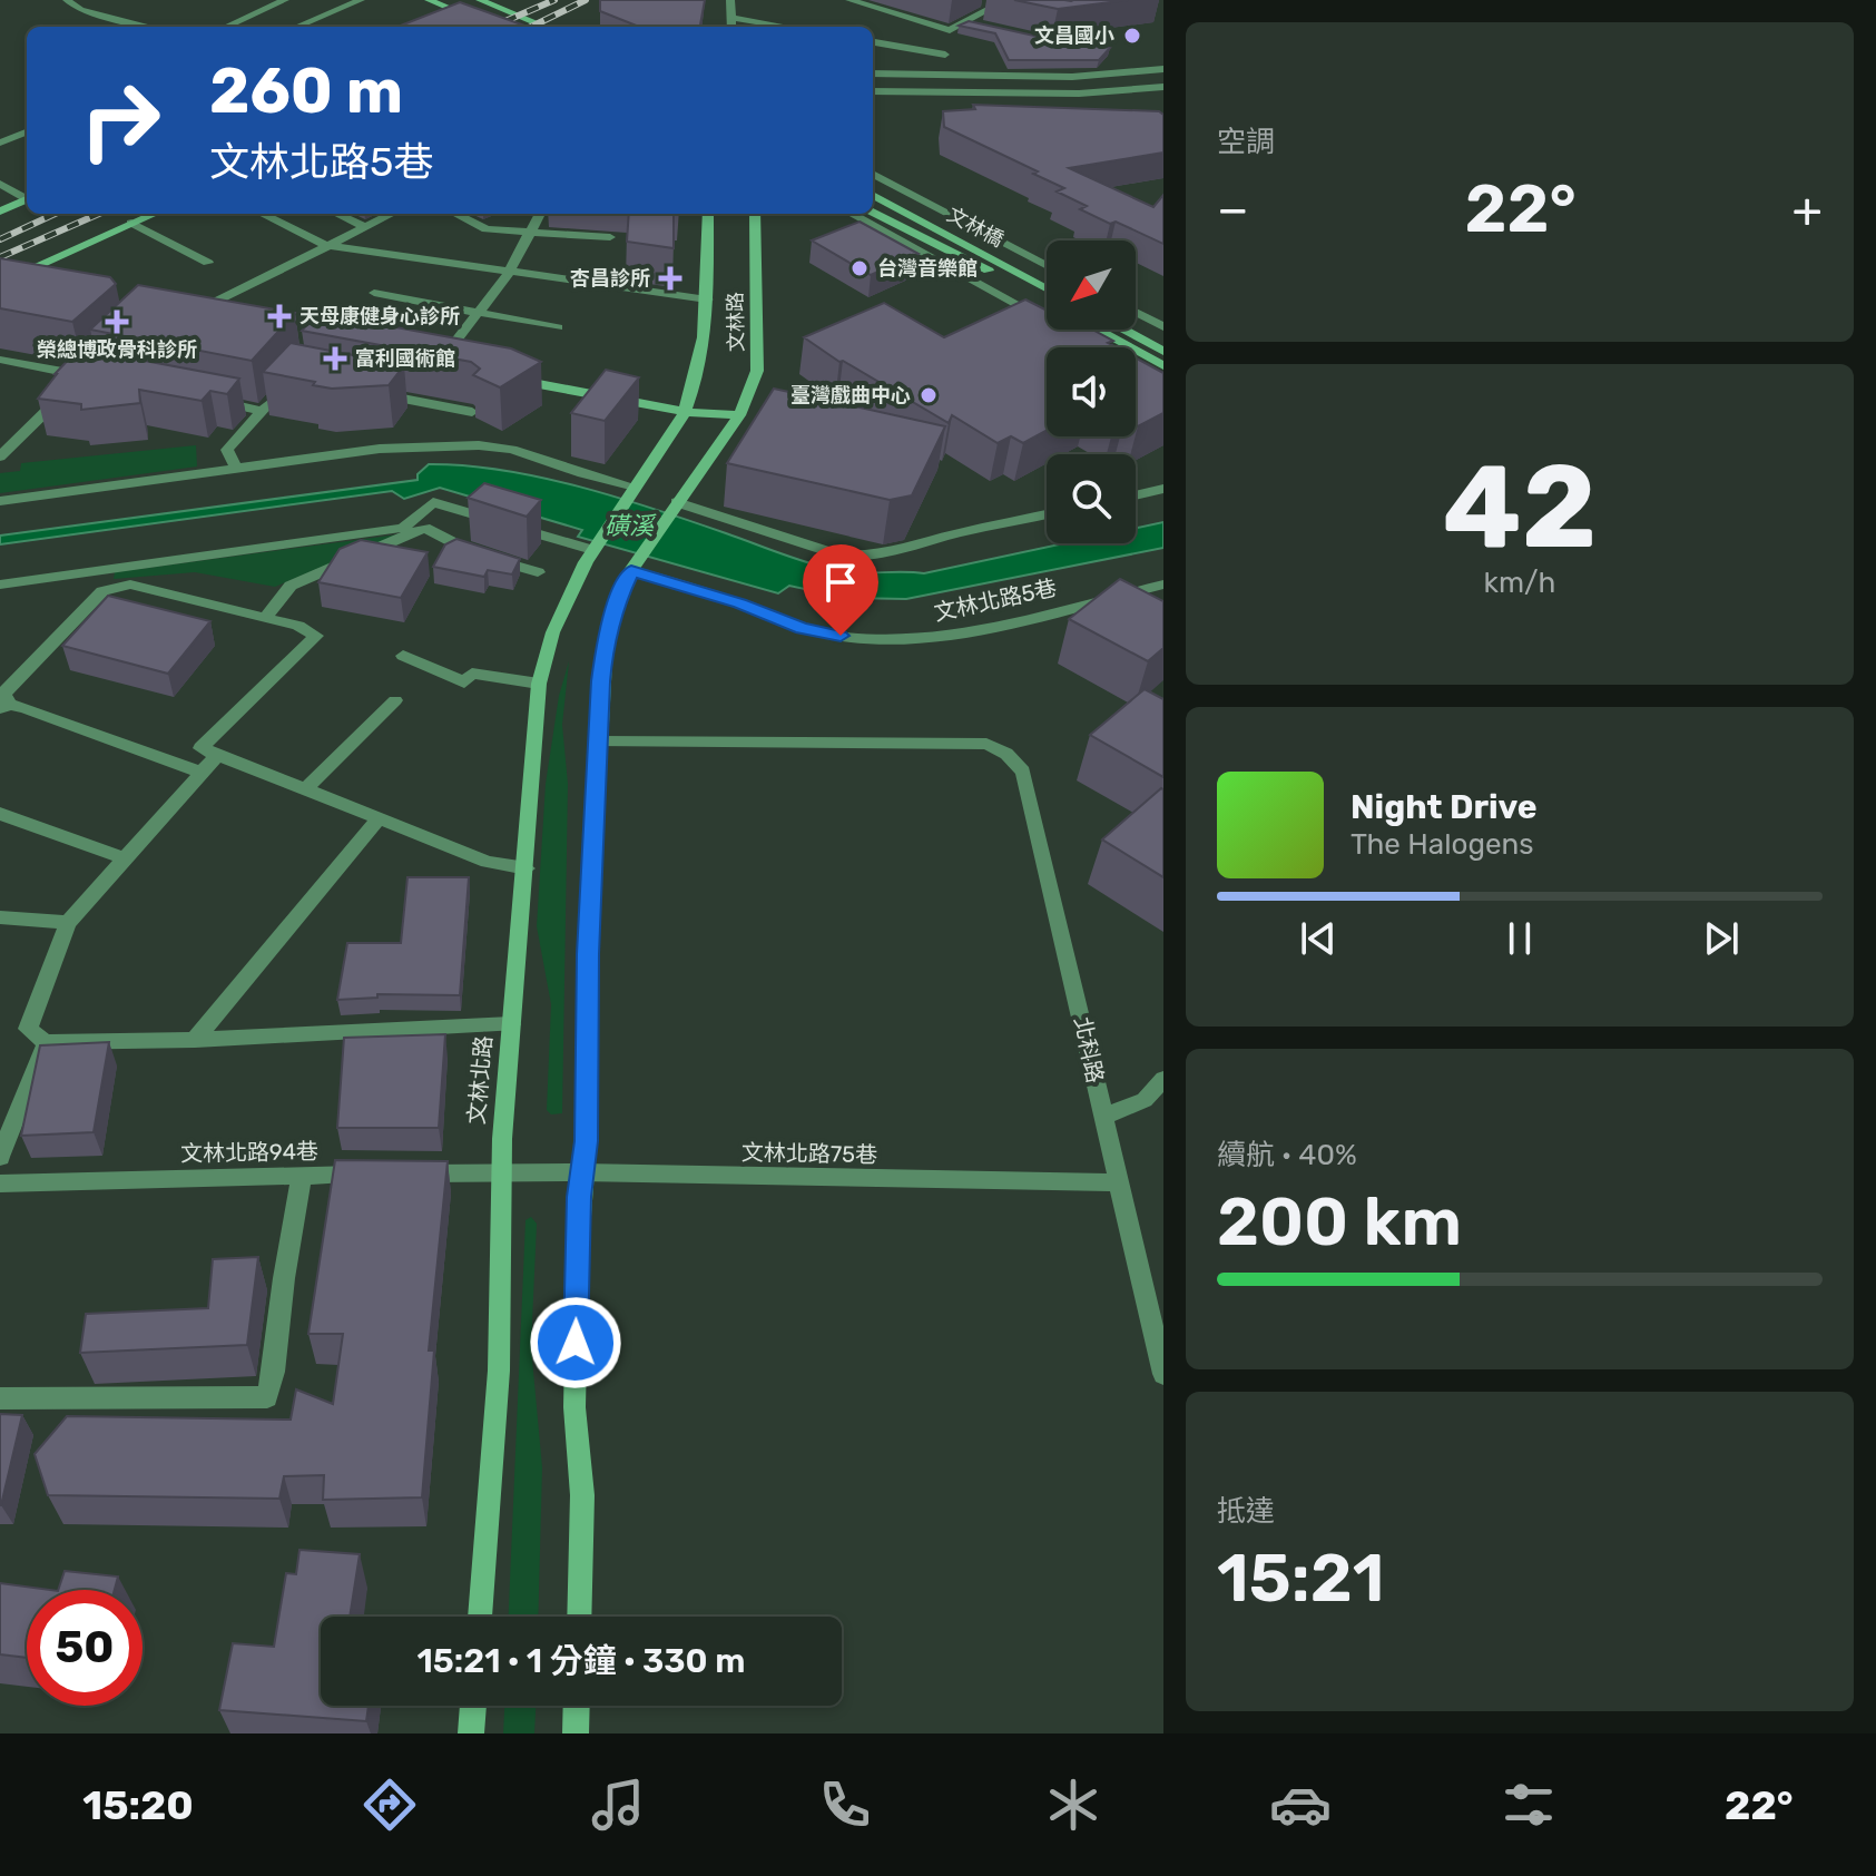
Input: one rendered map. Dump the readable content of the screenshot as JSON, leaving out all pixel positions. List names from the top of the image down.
{
  "streets": {
    "main road": ["文林橋", "文林路", "文林北路"],
    "street": [
      "文林北路5巷",
      "北科路",
      "文林北路94巷",
      "文林北路75巷"
    ]
  },
  "crossings": [
    ["文林路", "文林北路5巷"],
    ["文林路", "文林北路"],
    ["北科路", "文林北路75巷"],
    ["文林北路", "文林北路75巷"]
  ],
  "water": ["磺溪"],
  "places": {
    "other": ["文昌國小", "台灣音樂館", "臺灣戲曲中心"],
    "health": [
      "杏昌診所",
      "天母康健身心診所",
      "榮總博政骨科診所",
      "富利國術館"
    ]
  },
  "north": "bottom left",
  "page": {
    "tile": [
      "空調",
      ["42", "km/h"],
      ["續航 · 40%", "200 km"],
      ["抵達", "15:21"]
    ],
    "turn": ["260 m", "文林北路5巷"],
    "heat": ["−", "22°", "+"],
    "song": ["Night Drive", "The Halogens"],
    "limit": "50",
    "trip": "15:21 · 1 分鐘 · 330 m",
    "tabs": ["15:20", "22°"]
  }
}
